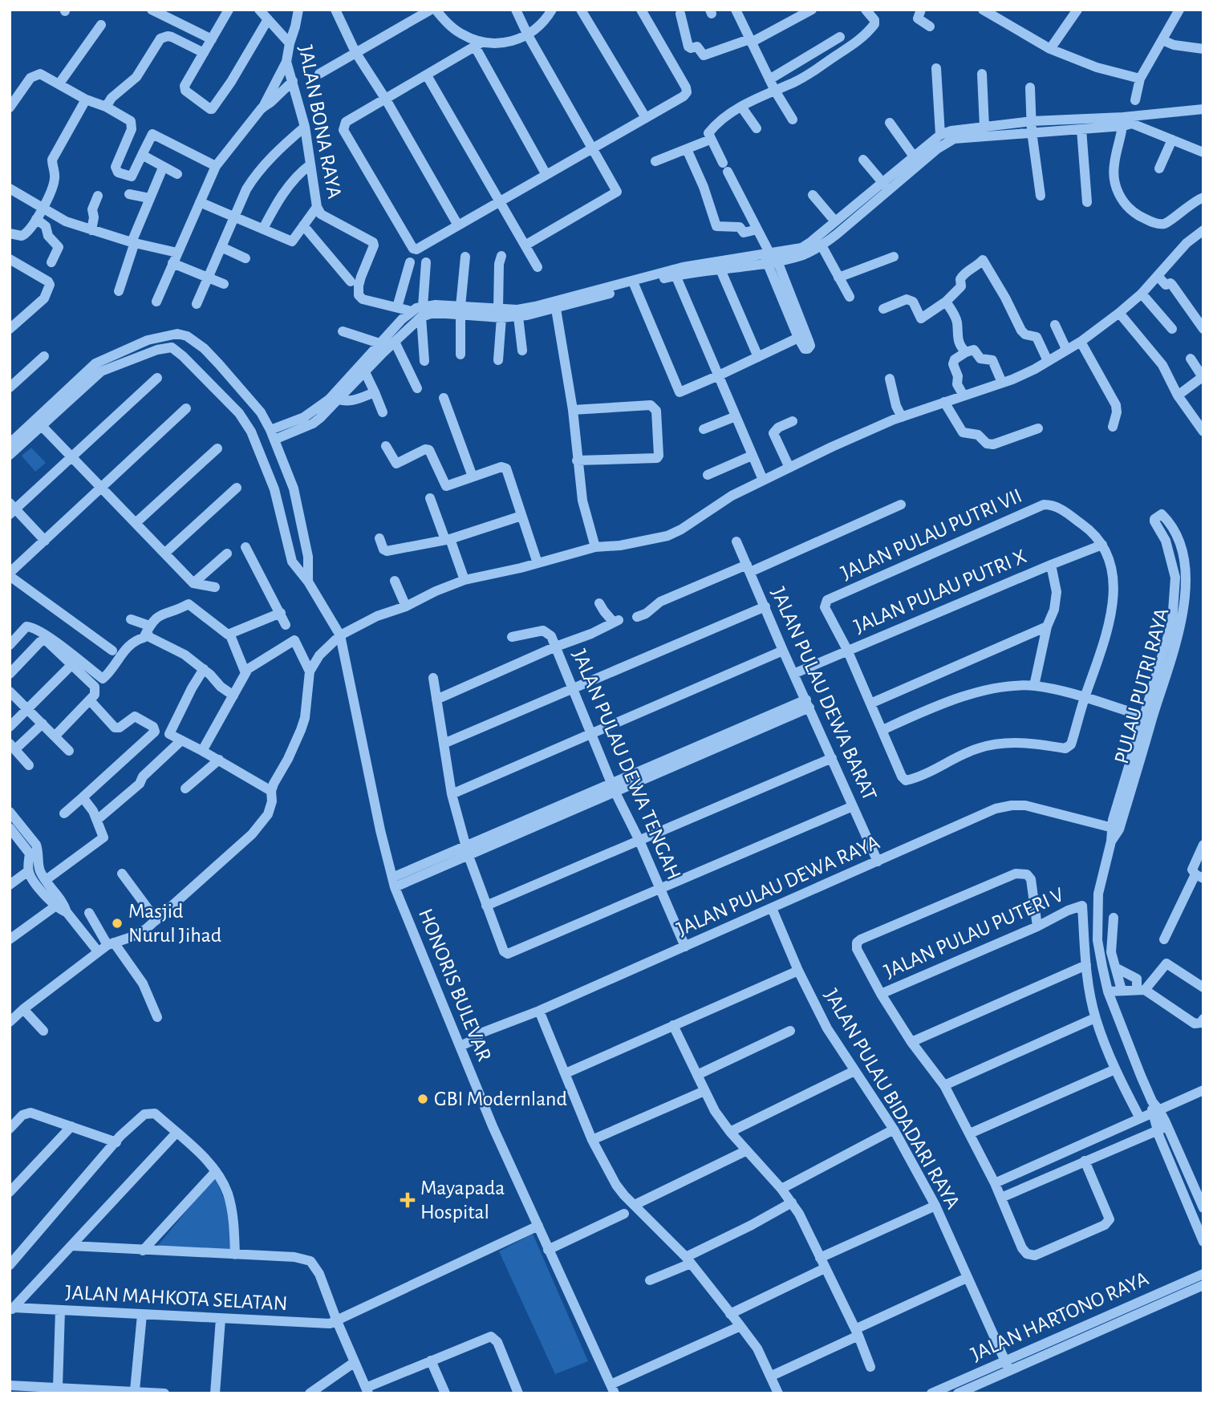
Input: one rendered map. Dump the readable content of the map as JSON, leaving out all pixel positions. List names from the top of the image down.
{
  "streets": {
    "street": [
      "JALAN BONA RAYA",
      "JALAN PULAU PUTRI VII",
      "JALAN PULAU PUTRI X",
      "PULAU PUTRI RAYA",
      "JALAN PULAU DEWA BARAT",
      "JALAN PULAU DEWA TENGAH",
      "JALAN PULAU DEWA RAYA",
      "JALAN PULAU PUTERI V",
      "HONORIS BULEVAR",
      "JALAN PULAU BIDADARI RAYA",
      "JALAN MAHKOTA SELATAN",
      "JALAN HARTONO RAYA"
    ]
  },
  "crossings": [
    ["JALAN PULAU PUTRI VII", "JALAN PULAU PUTRI X"],
    ["JALAN PULAU PUTRI X", "JALAN PULAU DEWA BARAT"],
    ["PULAU PUTRI RAYA", "JALAN PULAU DEWA RAYA"],
    ["JALAN PULAU DEWA BARAT", "JALAN PULAU DEWA RAYA"],
    ["JALAN PULAU DEWA TENGAH", "JALAN PULAU DEWA RAYA"],
    ["JALAN PULAU DEWA RAYA", "HONORIS BULEVAR"],
    ["JALAN PULAU DEWA RAYA", "JALAN PULAU BIDADARI RAYA"],
    ["HONORIS BULEVAR", "JALAN MAHKOTA SELATAN"],
    ["JALAN PULAU BIDADARI RAYA", "JALAN HARTONO RAYA"]
  ],
  "places": {
    "other": ["Masjid Nurul Jihad", "GBI Modernland"],
    "health": ["Mayapada Hospital"]
  }
}
